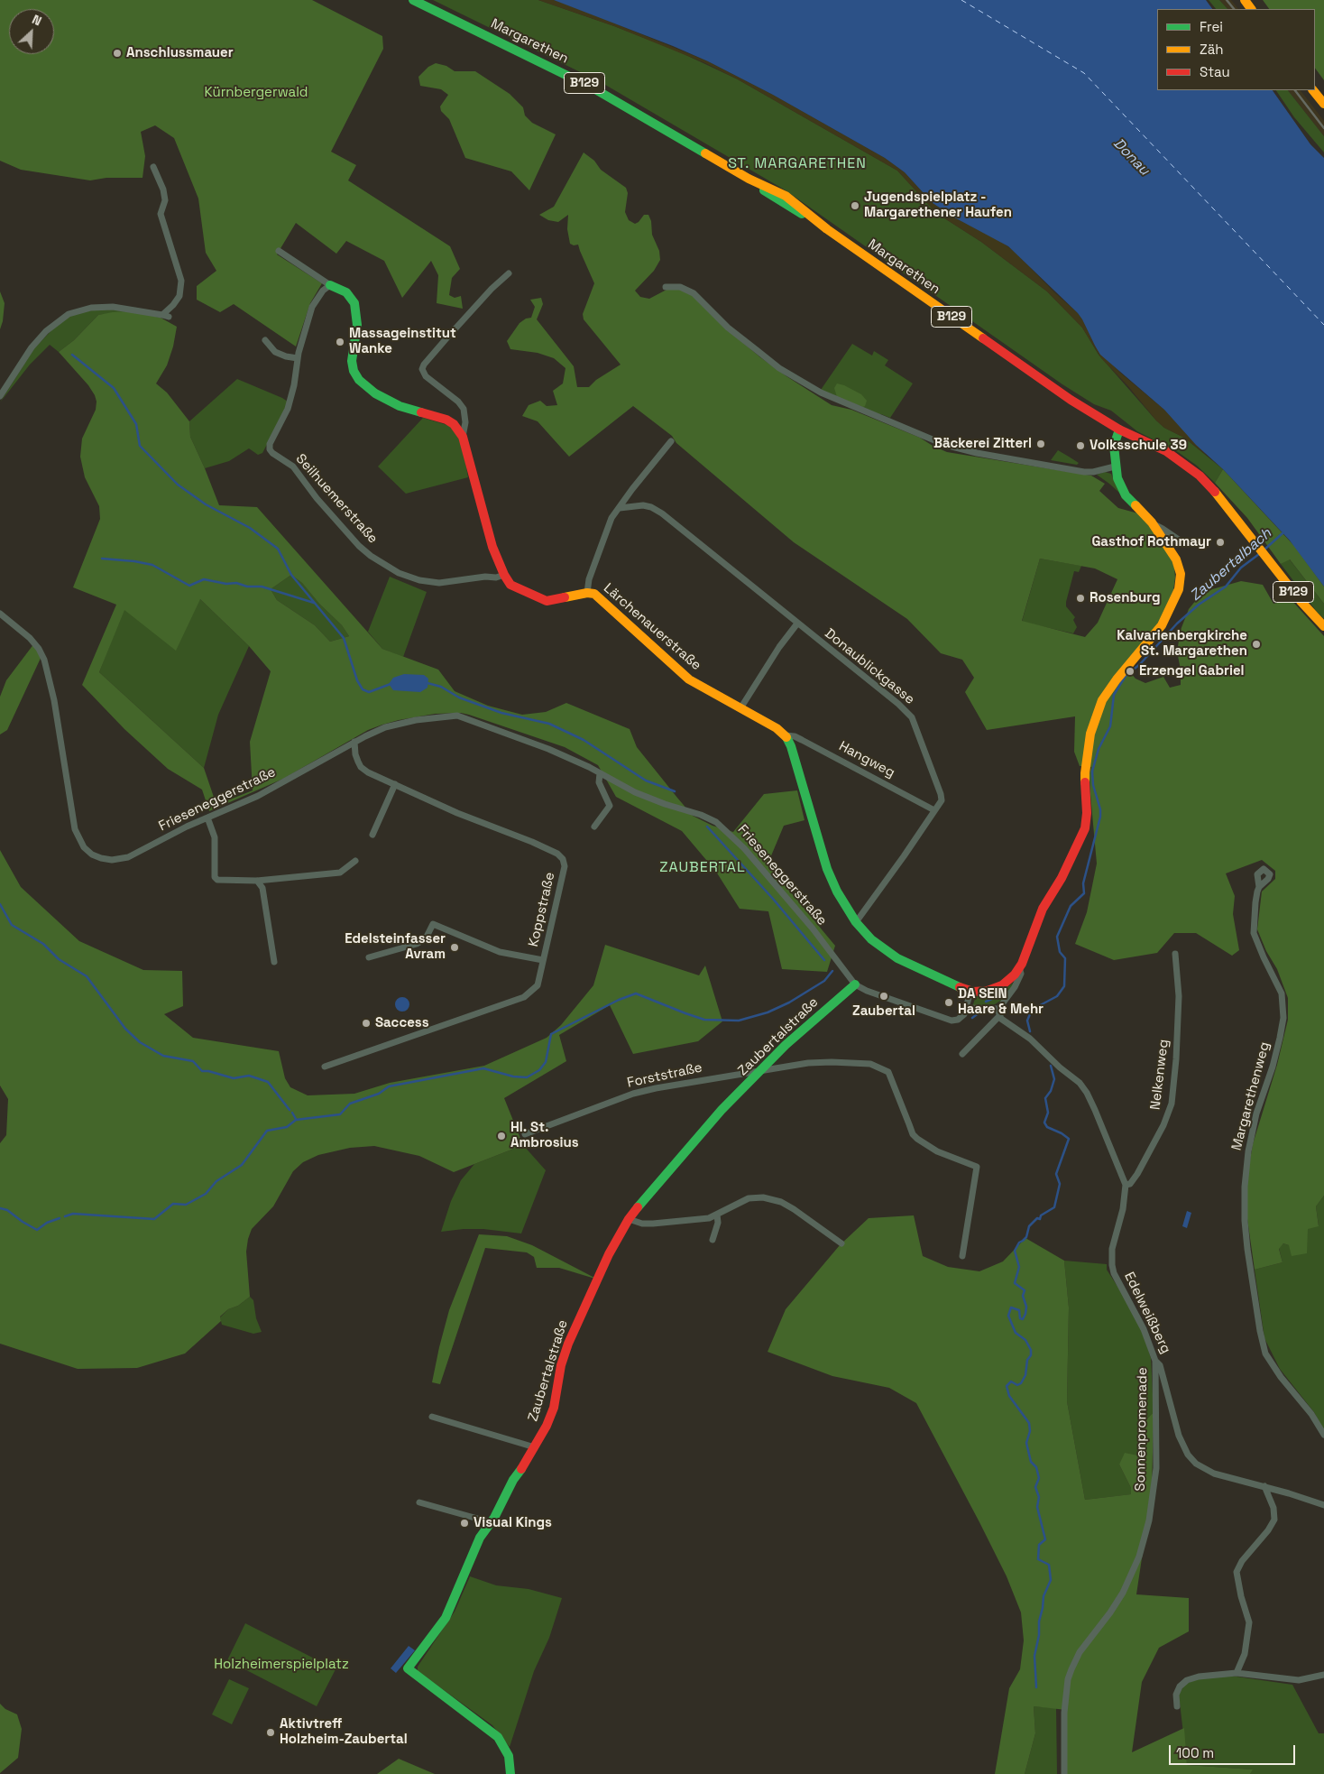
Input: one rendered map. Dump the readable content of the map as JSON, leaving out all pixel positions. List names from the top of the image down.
{
  "streets": {
    "street": [
      "Margarethen",
      "B129",
      "Seilhuemerstraße",
      "Lärchenauerstraße",
      "Donaublickgasse",
      "Hangweg",
      "Frieseneggerstraße",
      "Koppstraße",
      "Zaubertalstraße",
      "Nelkenweg",
      "Forststraße",
      "Margarethenweg",
      "Edelweißberg",
      "Sonnenpromenade"
    ]
  },
  "crossings": [
    ["Margarethen", "B129"],
    ["Seilhuemerstraße", "Lärchenauerstraße"],
    ["Lärchenauerstraße", "Hangweg"],
    ["Donaublickgasse", "Hangweg"],
    ["Frieseneggerstraße", "Koppstraße"],
    ["Frieseneggerstraße", "Zaubertalstraße"],
    ["Zaubertalstraße", "Forststraße"],
    ["Nelkenweg", "Edelweißberg"],
    ["Edelweißberg", "Sonnenpromenade"]
  ],
  "districts": ["ST. MARGARETHEN", "ZAUBERTAL"],
  "water": ["Donau", "Zaubertalbach"],
  "parks": ["Kürnbergerwald", "Holzheimerspielplatz"],
  "places": [
    "Anschlussmauer",
    "Jugendspielplatz - Margarethener Haufen",
    "Massageinstitut Wanke",
    "Bäckerei Zitterl",
    "Volksschule 39",
    "Gasthof Rothmayr",
    "Rosenburg",
    "Kalvarienbergkirche St. Margarethen",
    "Erzengel Gabriel",
    "Edelsteinfasser Avram",
    "Zaubertal",
    "DA SEIN Haare & Mehr",
    "Saccess",
    "Hl. St. Ambrosius",
    "Visual Kings",
    "Aktivtreff Holzheim-Zaubertal"
  ],
  "legend": ["Frei", "Zäh", "Stau"],
  "scale_bar": "100 m",
  "north": "top right"
}
